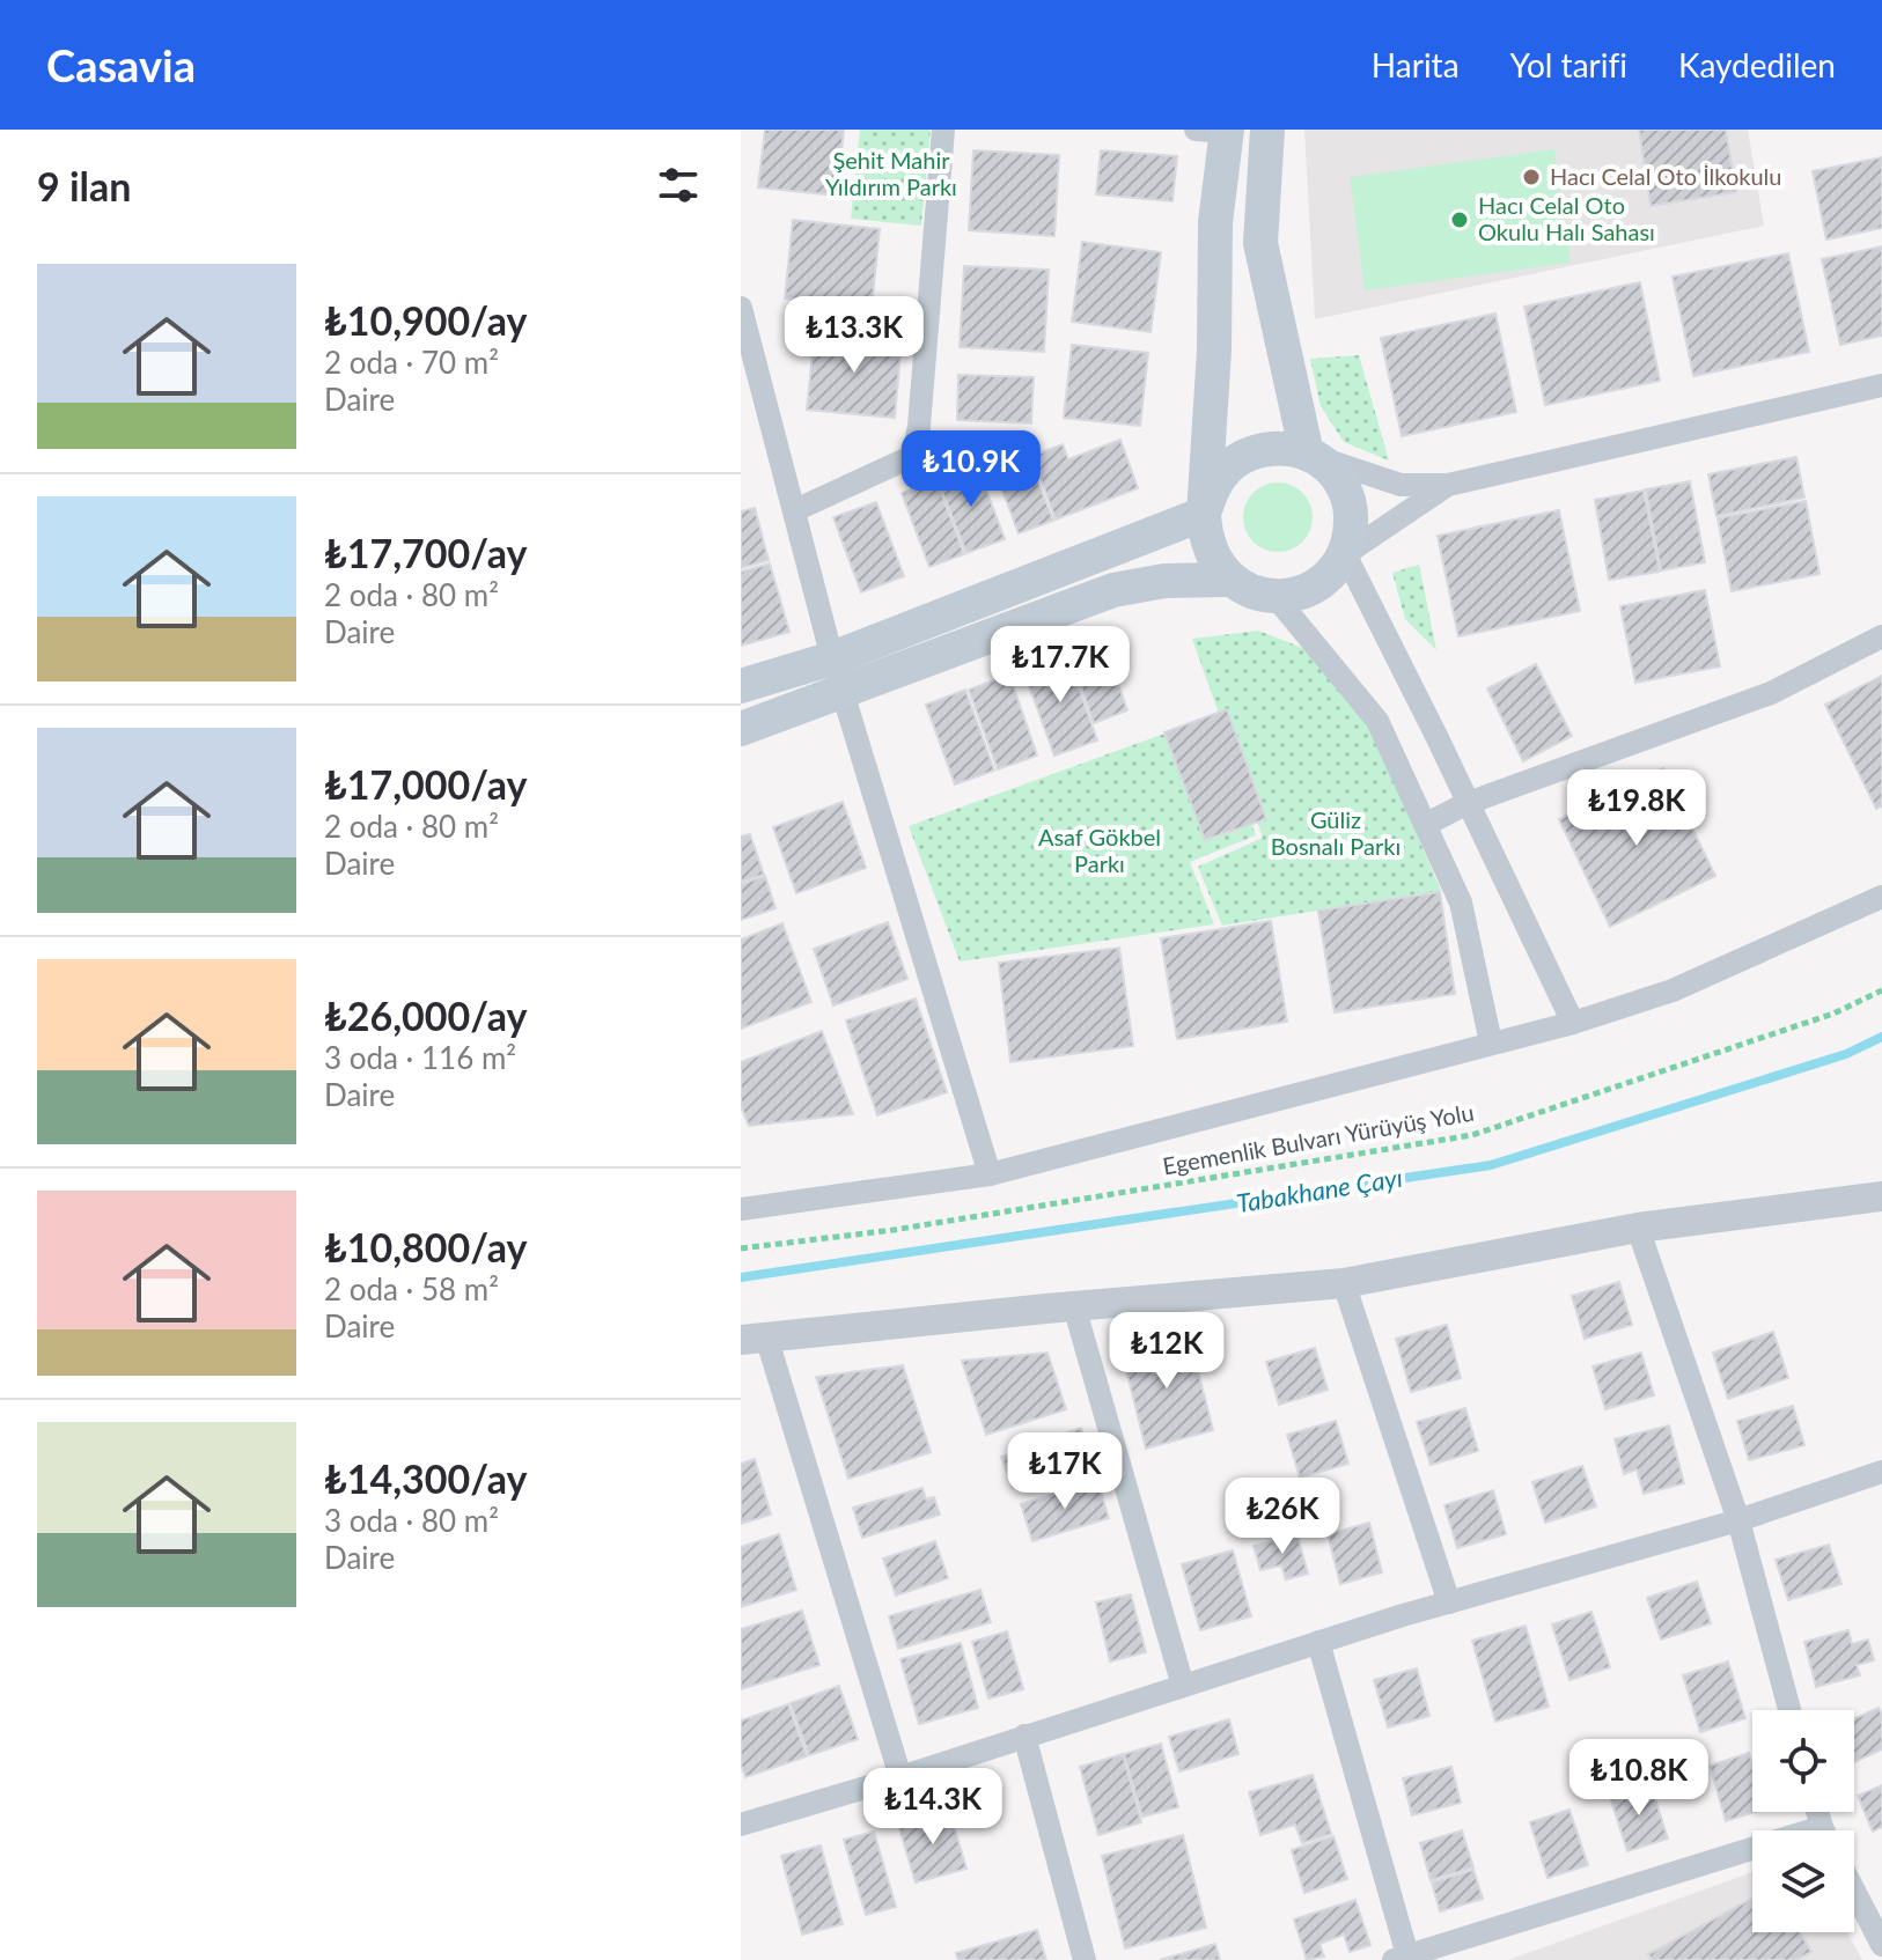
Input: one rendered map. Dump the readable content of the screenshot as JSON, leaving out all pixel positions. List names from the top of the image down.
{
  "streets": {
    "path": ["Egemenlik Bulvarı Yürüyüş Yolu"]
  },
  "water": ["Tabakhane Çayı"],
  "parks": ["Şehit Mahir Yıldırım Parkı", "Güliz Bosnalı Parkı", "Asaf Gökbel Parkı"],
  "places": ["Hacı Celal Oto İlkokulu", "Hacı Celal Oto Okulu Halı Sahası"],
  "page": {
    "header": "Casavia",
    "nav": ["Harita", "Yol tarifi", "Kaydedilen"],
    "heading": "9 ilan",
    "list": [
      {
        "name": "₺10,900/ay",
        "note": "2 oda · 70 m² · Daire"
      },
      {
        "name": "₺17,700/ay",
        "note": "2 oda · 80 m² · Daire"
      },
      {
        "name": "₺17,000/ay",
        "note": "2 oda · 80 m² · Daire"
      },
      {
        "name": "₺26,000/ay",
        "note": "3 oda · 116 m² · Daire"
      },
      {
        "name": "₺10,800/ay",
        "note": "2 oda · 58 m² · Daire"
      },
      {
        "name": "₺14,300/ay",
        "note": "3 oda · 80 m² · Daire"
      }
    ],
    "price": [
      "₺13.3K",
      "₺10.9K",
      "₺17.7K",
      "₺19.8K",
      "₺12K",
      "₺17K",
      "₺26K",
      "₺10.8K",
      "₺14.3K"
    ]
  }
}
